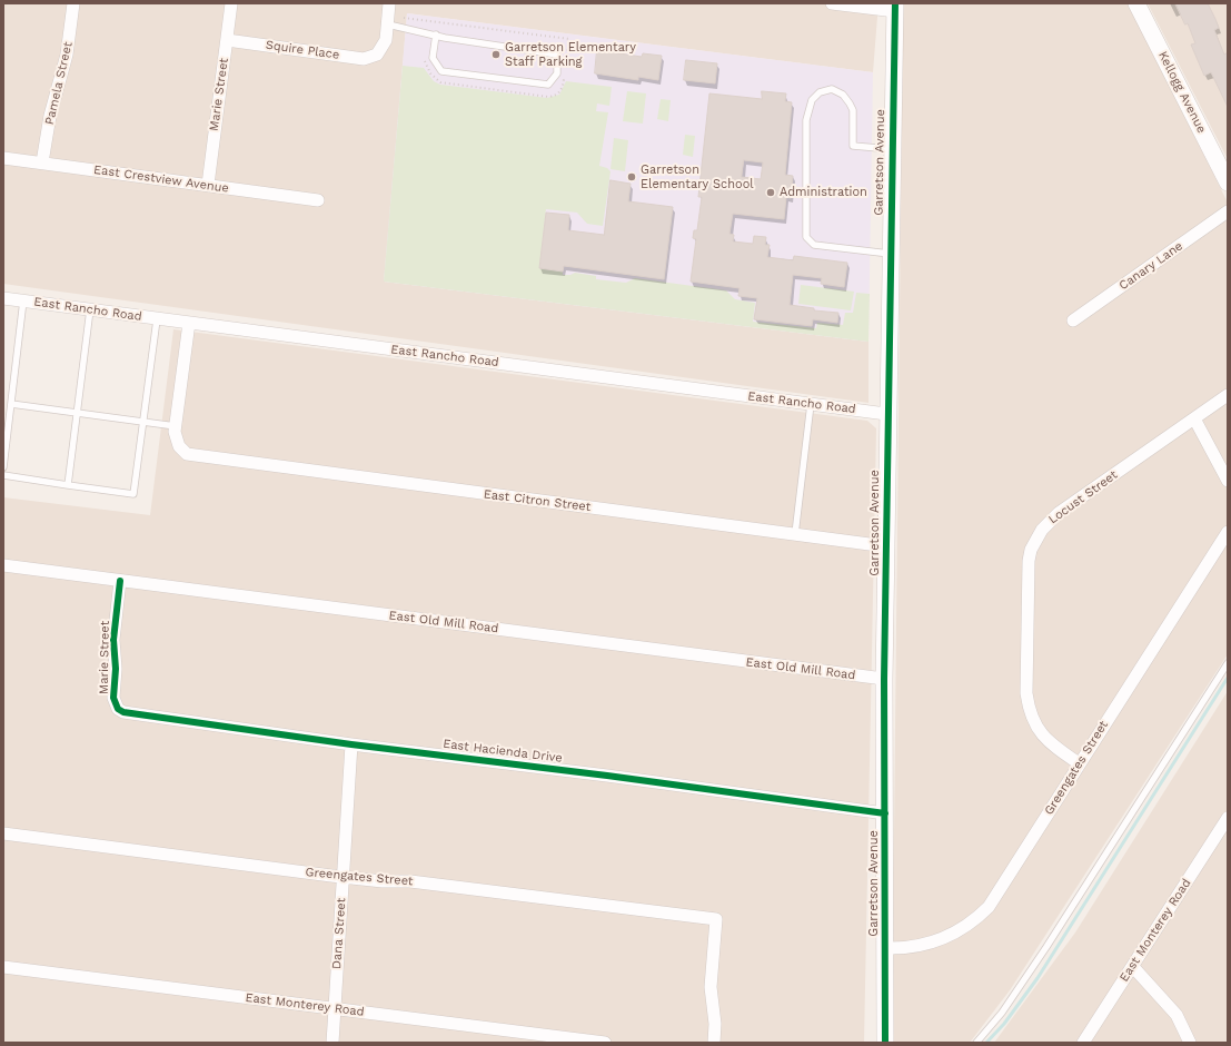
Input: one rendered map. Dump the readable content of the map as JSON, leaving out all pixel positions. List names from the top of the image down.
{
  "streets": {
    "street": [
      "Squire Place",
      "Pamela Street",
      "Kellogg Avenue",
      "Marie Street",
      "Garretson Avenue",
      "East Crestview Avenue",
      "Canary Lane",
      "East Rancho Road",
      "Locust Street",
      "East Citron Street",
      "East Old Mill Road",
      "East Hacienda Drive",
      "Greengates Street",
      "East Monterey Road",
      "Dana Street"
    ]
  },
  "crossings": [
    ["Squire Place", "Marie Street"],
    ["Pamela Street", "East Crestview Avenue"],
    ["Marie Street", "East Crestview Avenue"],
    ["Marie Street", "East Old Mill Road"],
    ["Marie Street", "East Hacienda Drive"],
    ["Garretson Avenue", "East Rancho Road"],
    ["Garretson Avenue", "East Citron Street"],
    ["Garretson Avenue", "East Old Mill Road"],
    ["Garretson Avenue", "East Hacienda Drive"],
    ["Garretson Avenue", "Greengates Street"],
    ["Locust Street", "Greengates Street"],
    ["East Hacienda Drive", "Dana Street"],
    ["Greengates Street", "Dana Street"],
    ["East Monterey Road", "Dana Street"]
  ],
  "places": ["Garretson Elementary Staff Parking", "Garretson Elementary School", "Administration"]
}
